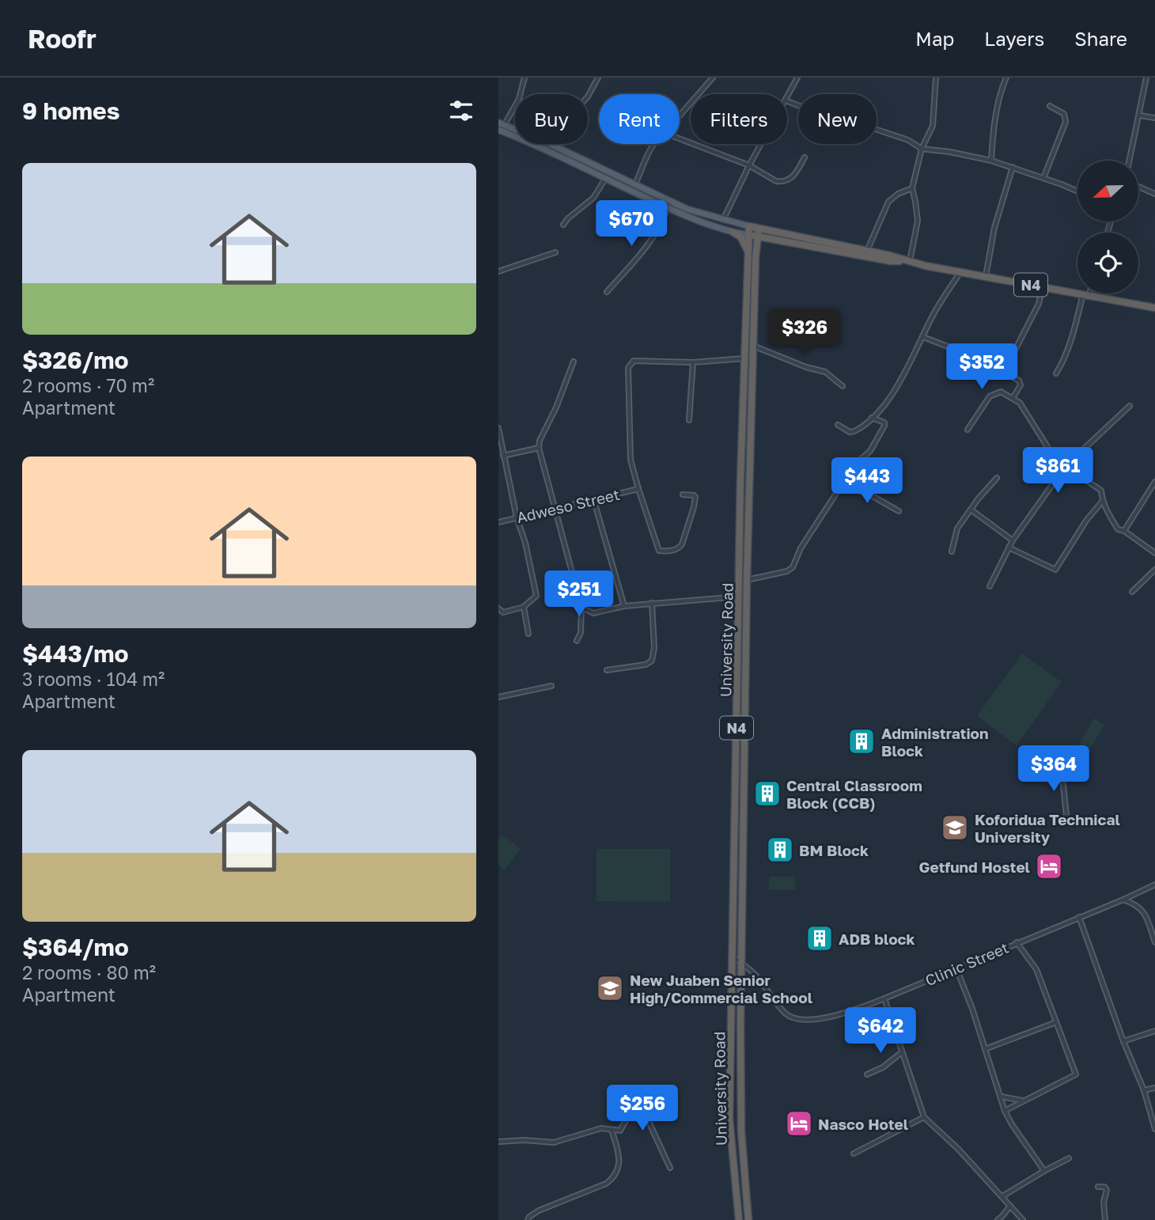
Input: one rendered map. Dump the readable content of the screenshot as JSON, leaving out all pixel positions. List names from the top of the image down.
{
  "streets": {
    "highway": ["N4", "University Road"],
    "street": ["Adweso Street", "Clinic Street"]
  },
  "crossings": [
    ["N4", "University Road"],
    ["University Road", "Clinic Street"]
  ],
  "places": {
    "building": [
      "Administration Block",
      "Central Classroom Block (CCB)",
      "BM Block",
      "ADB block"
    ],
    "school or university": ["Koforidua Technical University", "New Juaben Senior High/Commercial School"],
    "hotel": ["Getfund Hostel", "Nasco Hotel"]
  },
  "north": "left",
  "page": {
    "header": "Roofr",
    "nav": ["Map", "Layers", "Share"],
    "heading": "9 homes",
    "chip": [
      "Buy",
      "Rent",
      "Filters",
      "New"
    ],
    "list": [
      {
        "name": "$326/mo",
        "note": "2 rooms · 70 m² · Apartment"
      },
      {
        "name": "$443/mo",
        "note": "3 rooms · 104 m² · Apartment"
      },
      {
        "name": "$364/mo",
        "note": "2 rooms · 80 m² · Apartment"
      }
    ],
    "price": [
      "$670",
      "$326",
      "$352",
      "$861",
      "$443",
      "$251",
      "$364",
      "$642",
      "$256"
    ]
  }
}
